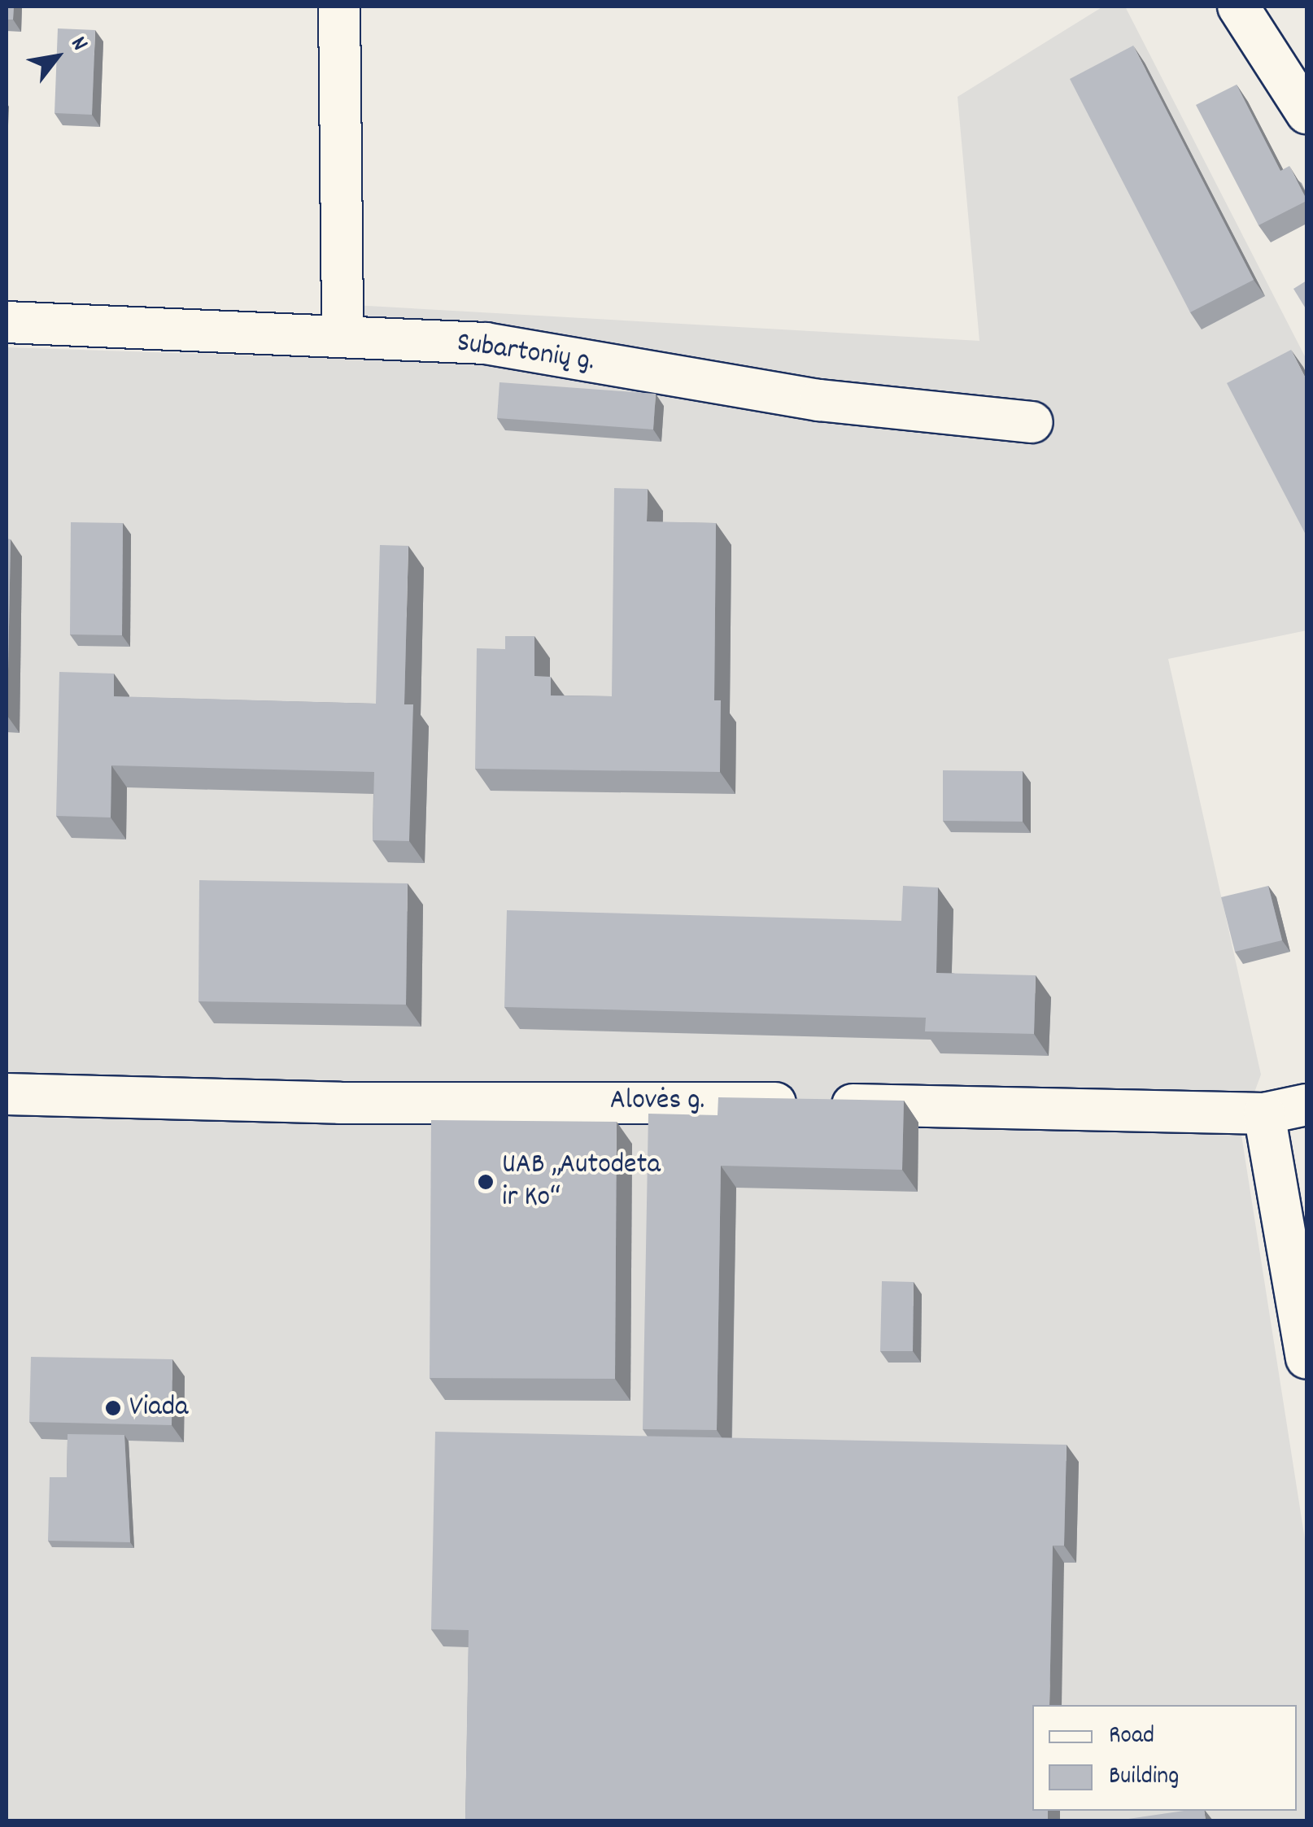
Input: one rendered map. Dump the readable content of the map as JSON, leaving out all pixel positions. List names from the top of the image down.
{
  "streets": {
    "street": ["Subartonių g.", "Alovės g."]
  },
  "places": ["UAB „Autodeta ir Ko“", "Viada"],
  "legend": ["Road", "Building"],
  "north": "top right"
}
